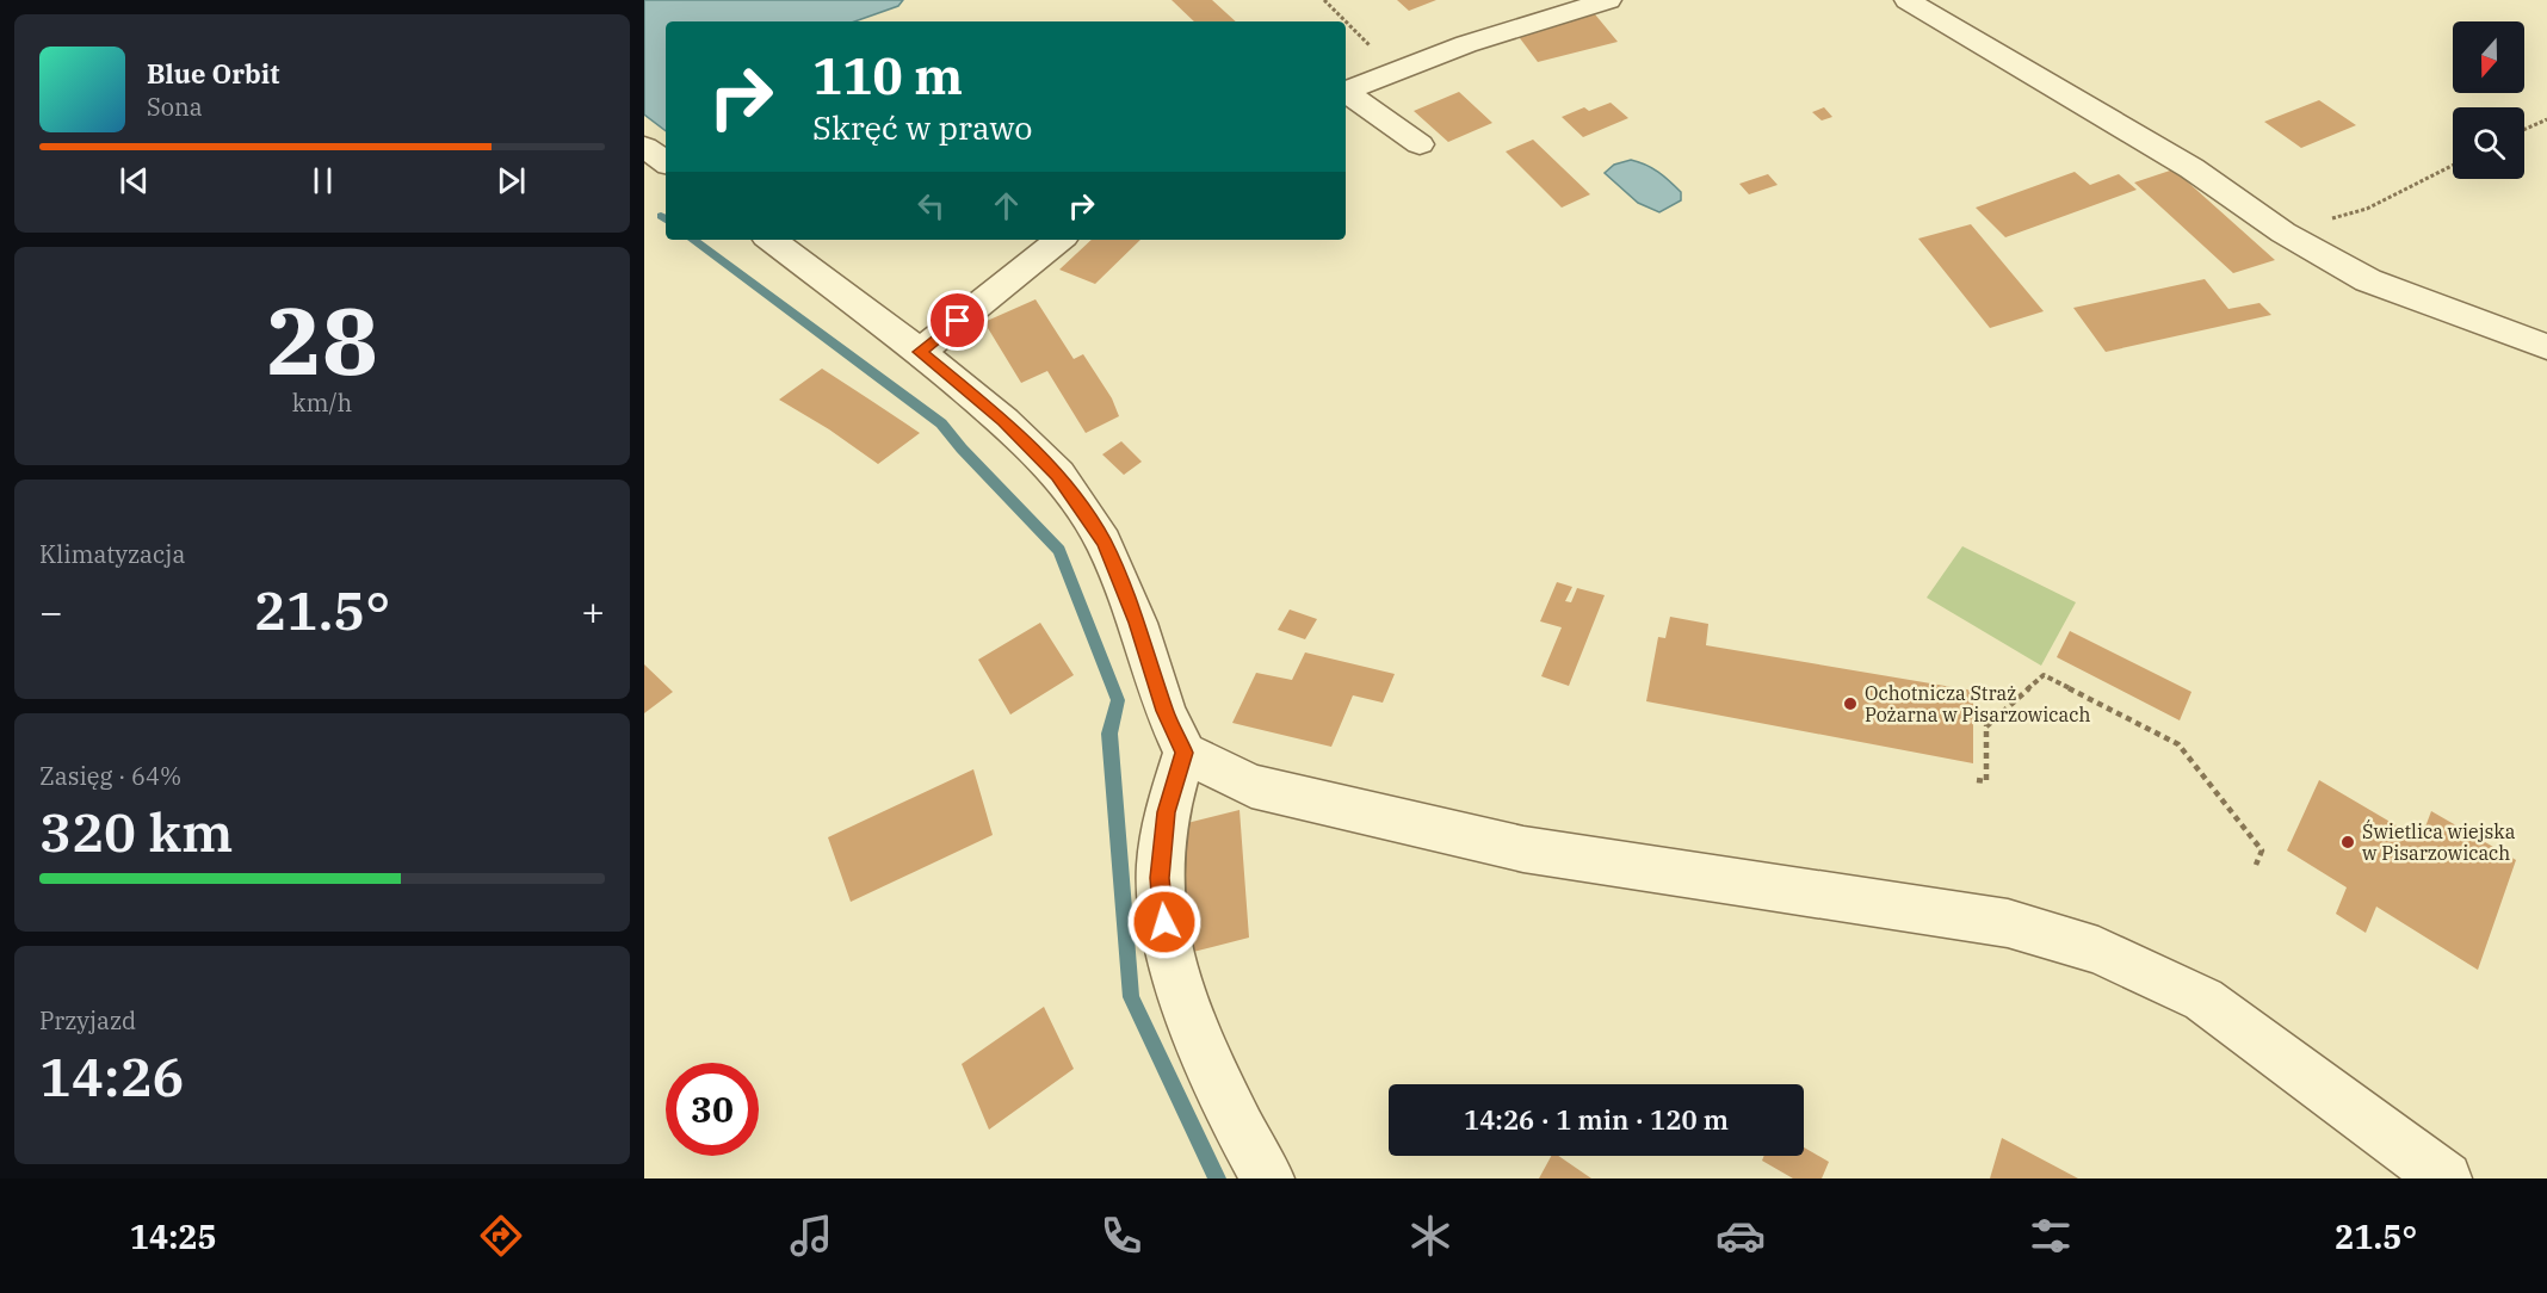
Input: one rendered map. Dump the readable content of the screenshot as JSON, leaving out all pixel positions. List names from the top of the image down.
{
  "places": ["Ochotnicza Straż Pożarna w Pisarzowicach", "Świetlica wiejska w Pisarzowicach"],
  "north": "bottom",
  "page": {
    "turn": ["110 m", "Skręć w prawo"],
    "song": ["Blue Orbit", "Sona"],
    "tile": [
      ["28", "km/h"],
      "Klimatyzacja",
      ["Zasięg · 64%", "320 km"],
      ["Przyjazd", "14:26"]
    ],
    "heat": ["−", "21.5°", "+"],
    "limit": "30",
    "trip": "14:26 · 1 min · 120 m",
    "tabs": ["14:25", "21.5°"]
  }
}
